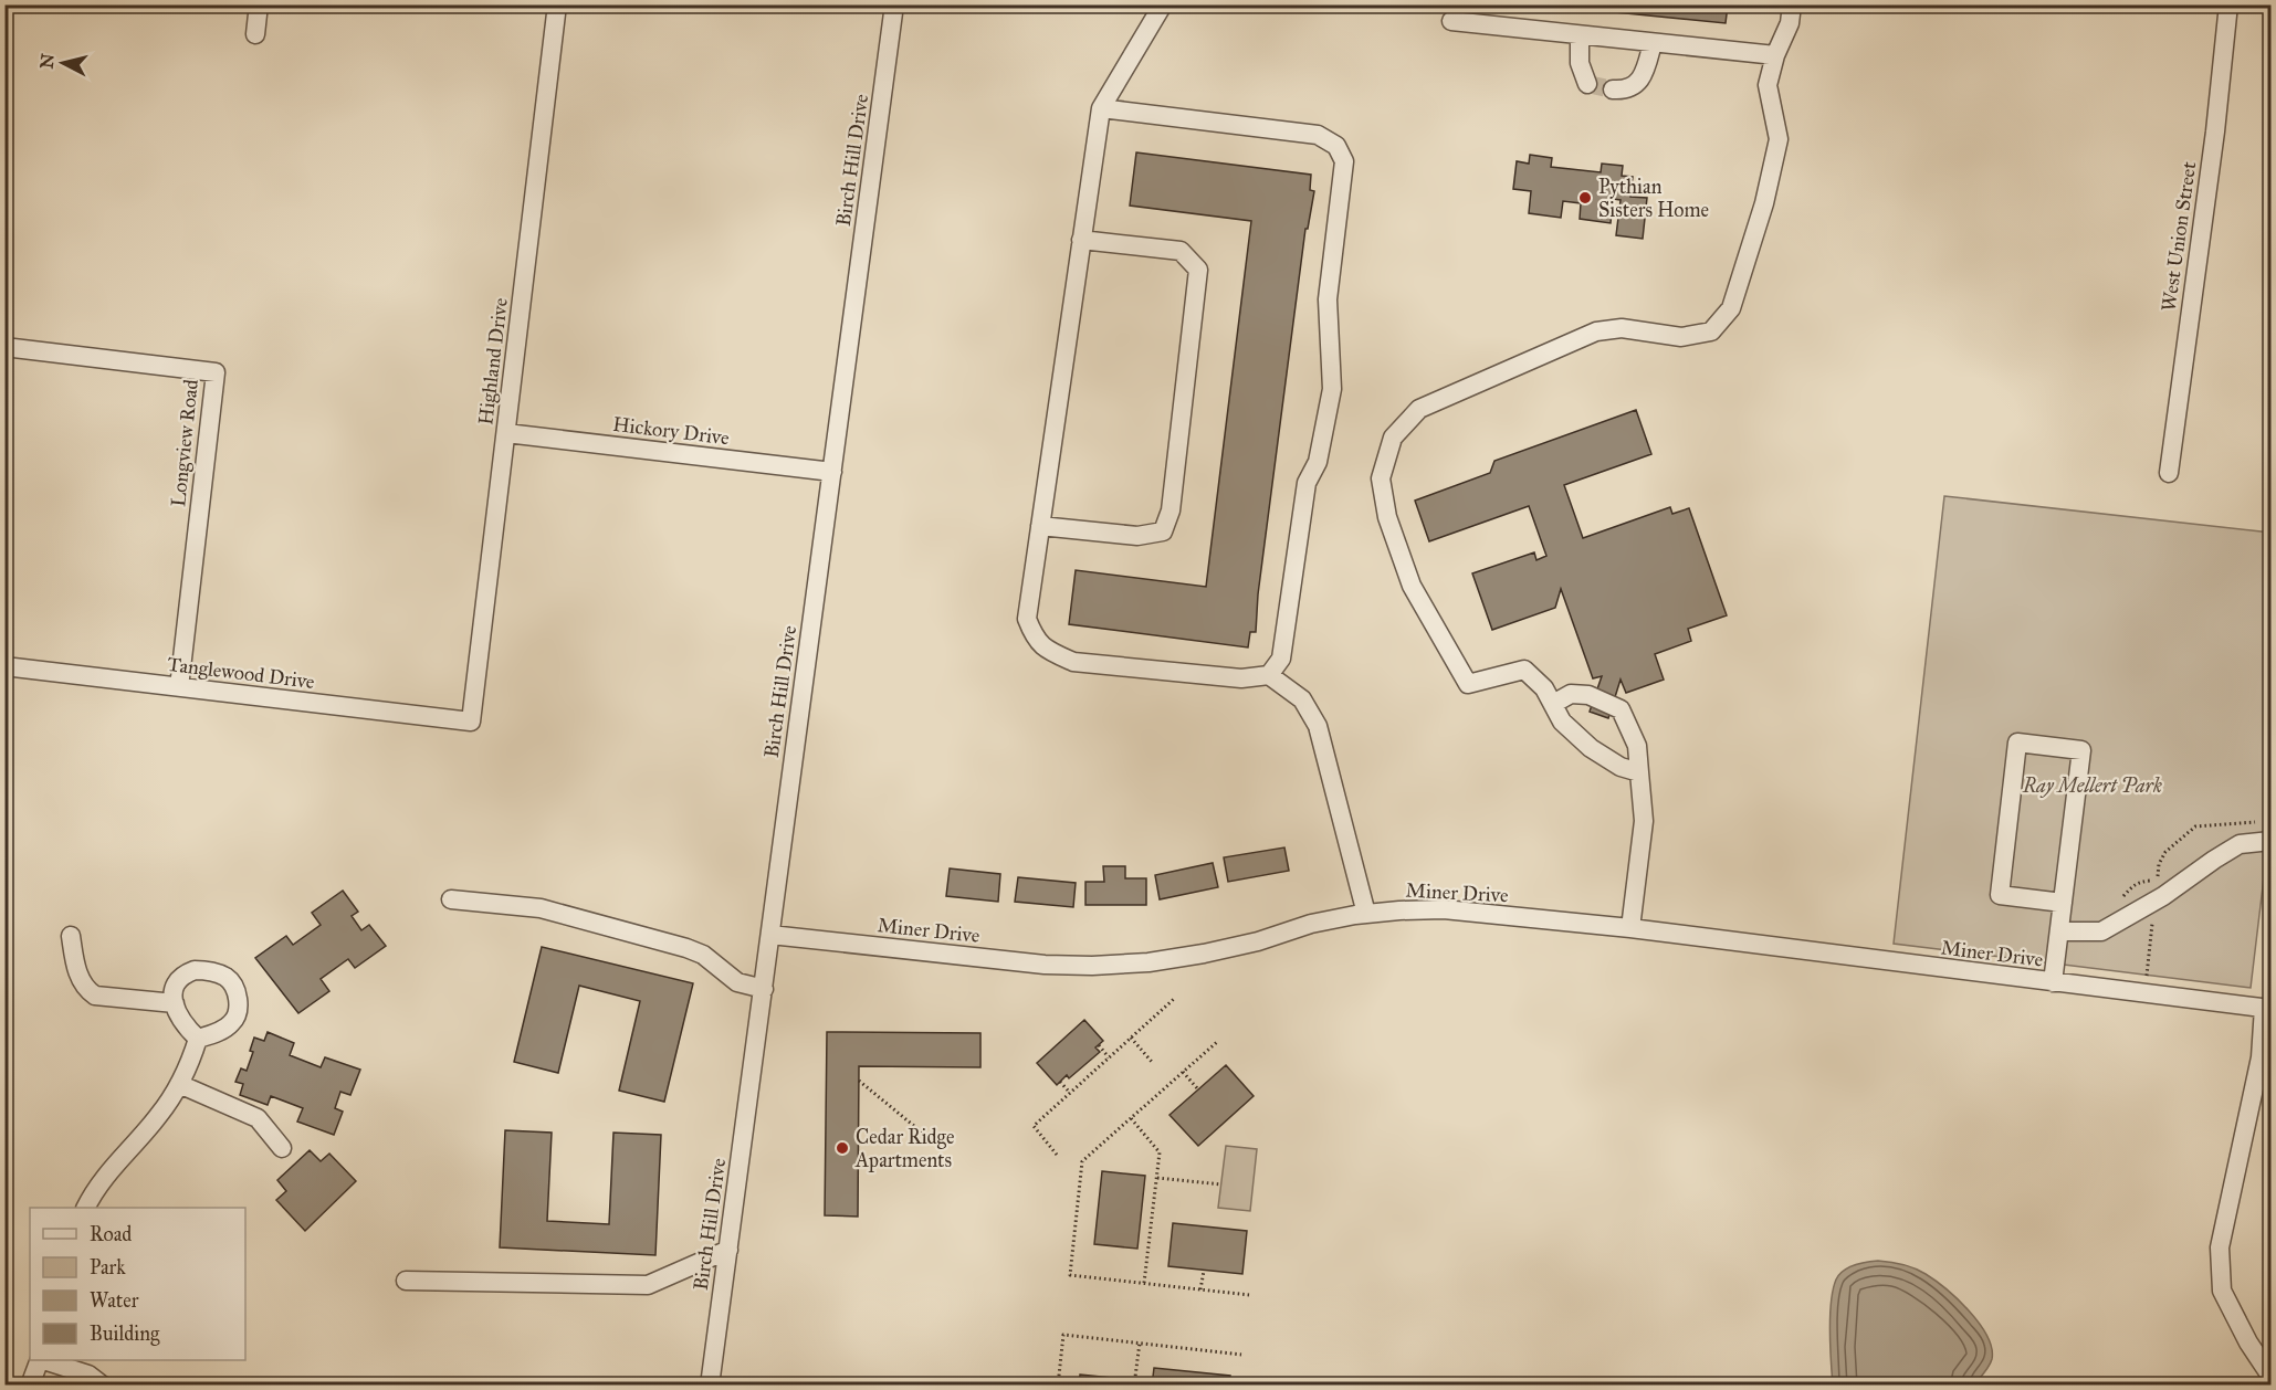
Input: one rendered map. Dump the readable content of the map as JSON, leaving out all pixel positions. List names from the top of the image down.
{
  "streets": {
    "street": [
      "Birch Hill Drive",
      "West Union Street",
      "Highland Drive",
      "Hickory Drive",
      "Longview Road",
      "Tanglewood Drive",
      "Miner Drive"
    ]
  },
  "crossings": [
    ["Birch Hill Drive", "Hickory Drive"],
    ["Birch Hill Drive", "Miner Drive"],
    ["Highland Drive", "Hickory Drive"],
    ["Highland Drive", "Tanglewood Drive"],
    ["Longview Road", "Tanglewood Drive"]
  ],
  "parks": ["Ray Mellert Park"],
  "places": ["Pythian Sisters Home", "Cedar Ridge Apartments"],
  "legend": [
    "Road",
    "Park",
    "Water",
    "Building"
  ],
  "north": "left"
}
